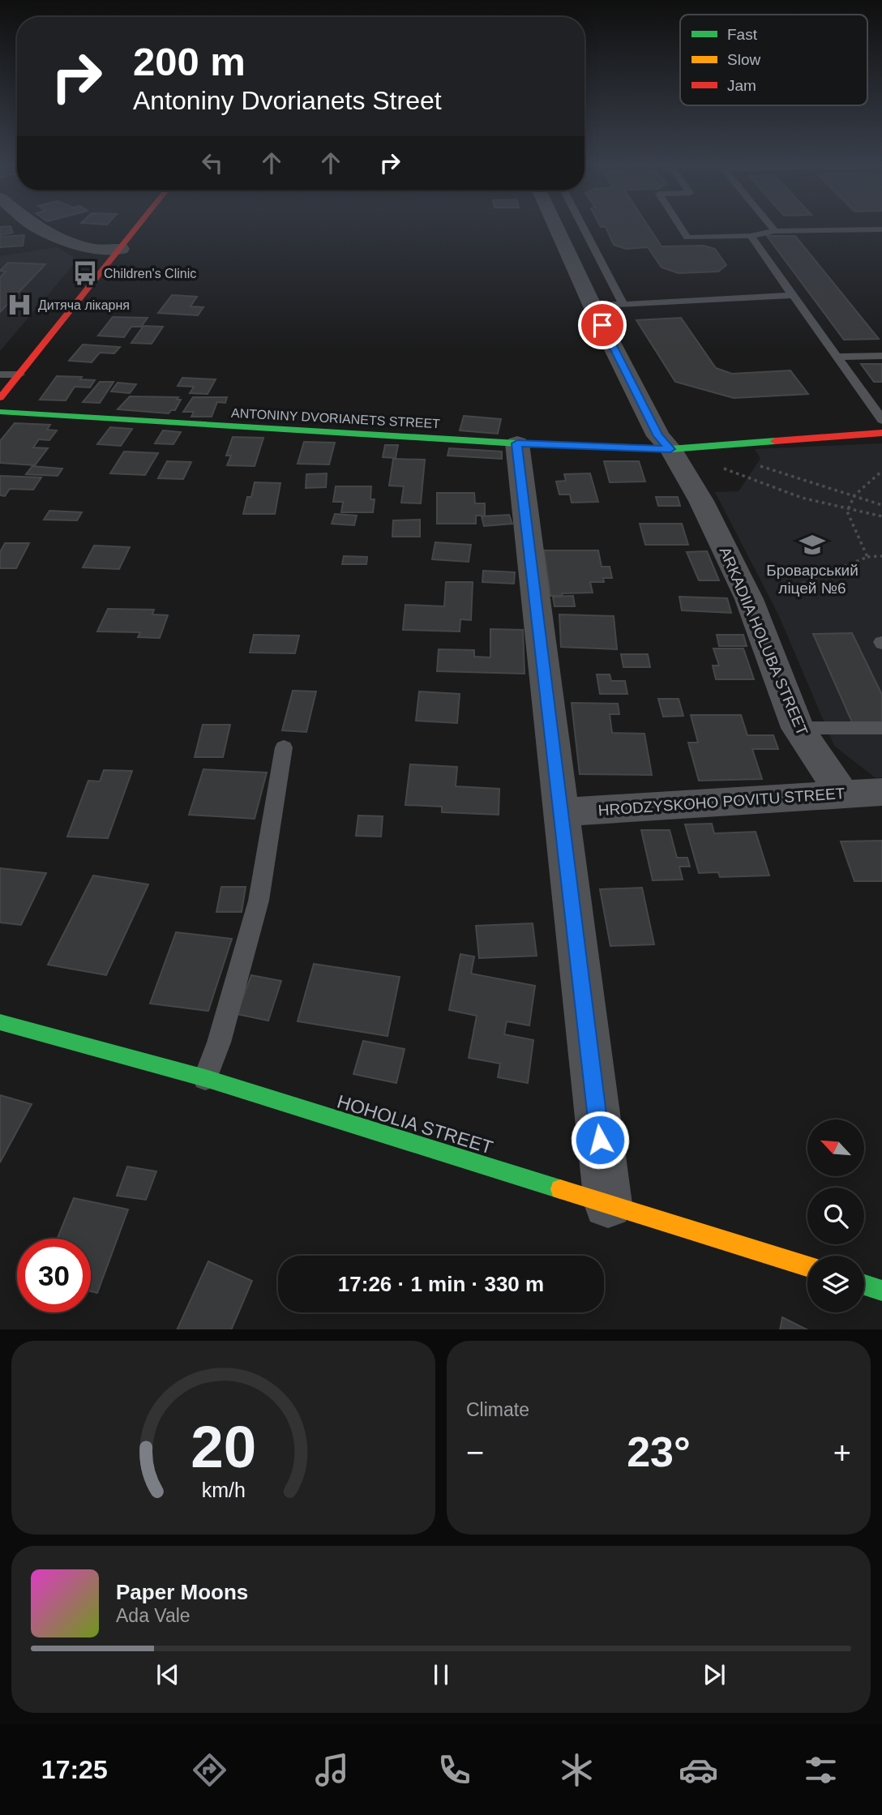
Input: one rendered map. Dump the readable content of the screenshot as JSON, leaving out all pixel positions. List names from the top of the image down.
{
  "streets": {
    "street": [
      "ANTONINY DVORIANETS STREET",
      "ARKADIIA HOLUBA STREET",
      "HRODZYSKOHO POVITU STREET",
      "HOHOLIA STREET"
    ]
  },
  "crossings": [
    ["ANTONINY DVORIANETS STREET", "ARKADIIA HOLUBA STREET"],
    ["ARKADIIA HOLUBA STREET", "HRODZYSKOHO POVITU STREET"]
  ],
  "places": {
    "bus stop": ["Children's Clinic"],
    "hospital": ["Дитяча лікарня"],
    "school or university": ["Броварський ліцей №6"]
  },
  "legend": ["Fast", "Slow", "Jam"],
  "north": "top left",
  "page": {
    "turn": ["200 m", "Antoniny Dvorianets Street"],
    "limit": "30",
    "trip": "17:26 · 1 min · 330 m",
    "tile": "Climate",
    "heat": ["−", "23°", "+"],
    "song": ["Paper Moons", "Ada Vale"],
    "tabs": "17:25",
    "gauge": ["20", "km/h"]
  }
}
